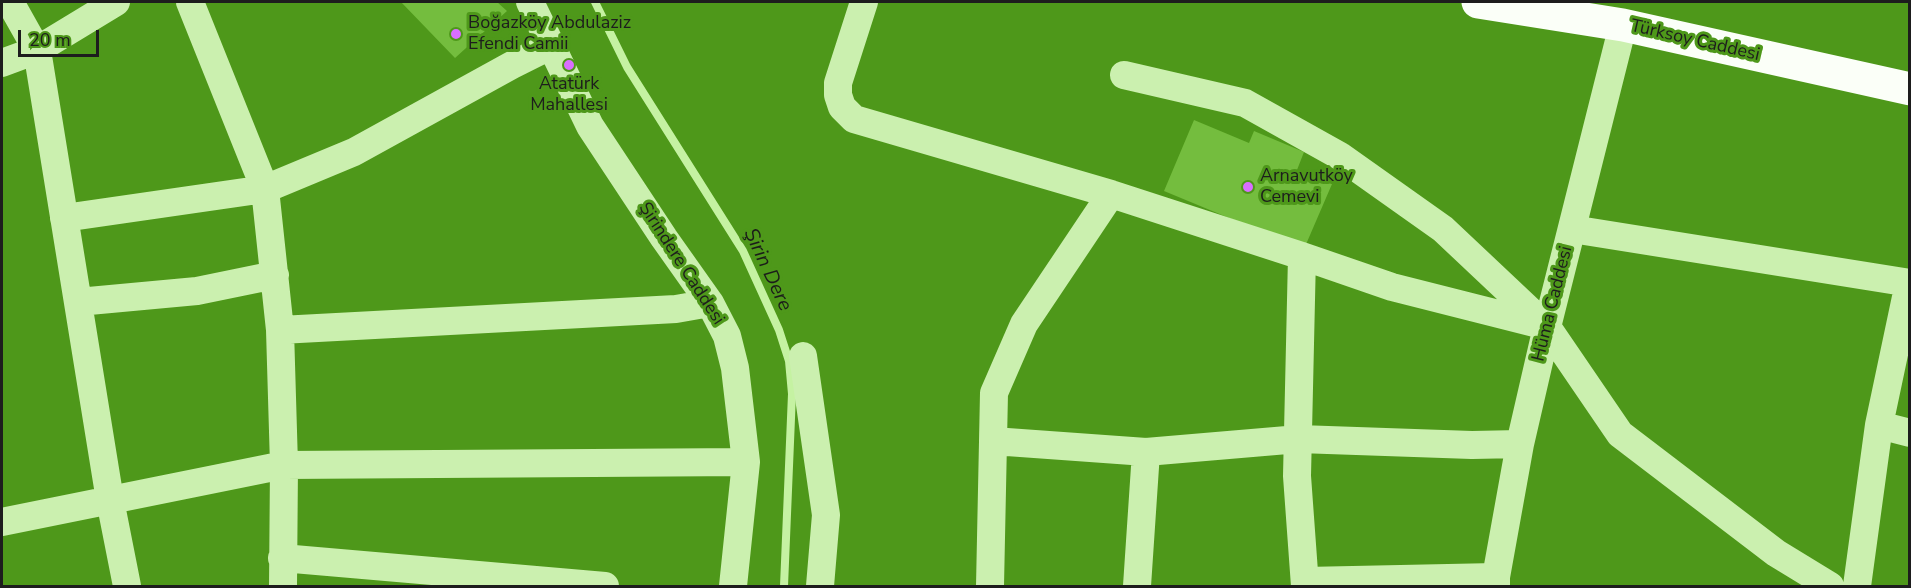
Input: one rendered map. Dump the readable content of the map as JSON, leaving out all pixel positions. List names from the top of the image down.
{
  "streets": {
    "main road": ["Türksoy Caddesi"],
    "street": ["Şirindere Caddesi", "Hüma Caddesi"]
  },
  "crossings": [
    ["Türksoy Caddesi", "Hüma Caddesi"]
  ],
  "water": ["Şirin Dere"],
  "places": ["Boğazköy Abdulaziz Efendi Camii", "Atatürk Mahallesi", "Arnavutköy Cemevi"],
  "scale_bar": "20 m"
}
